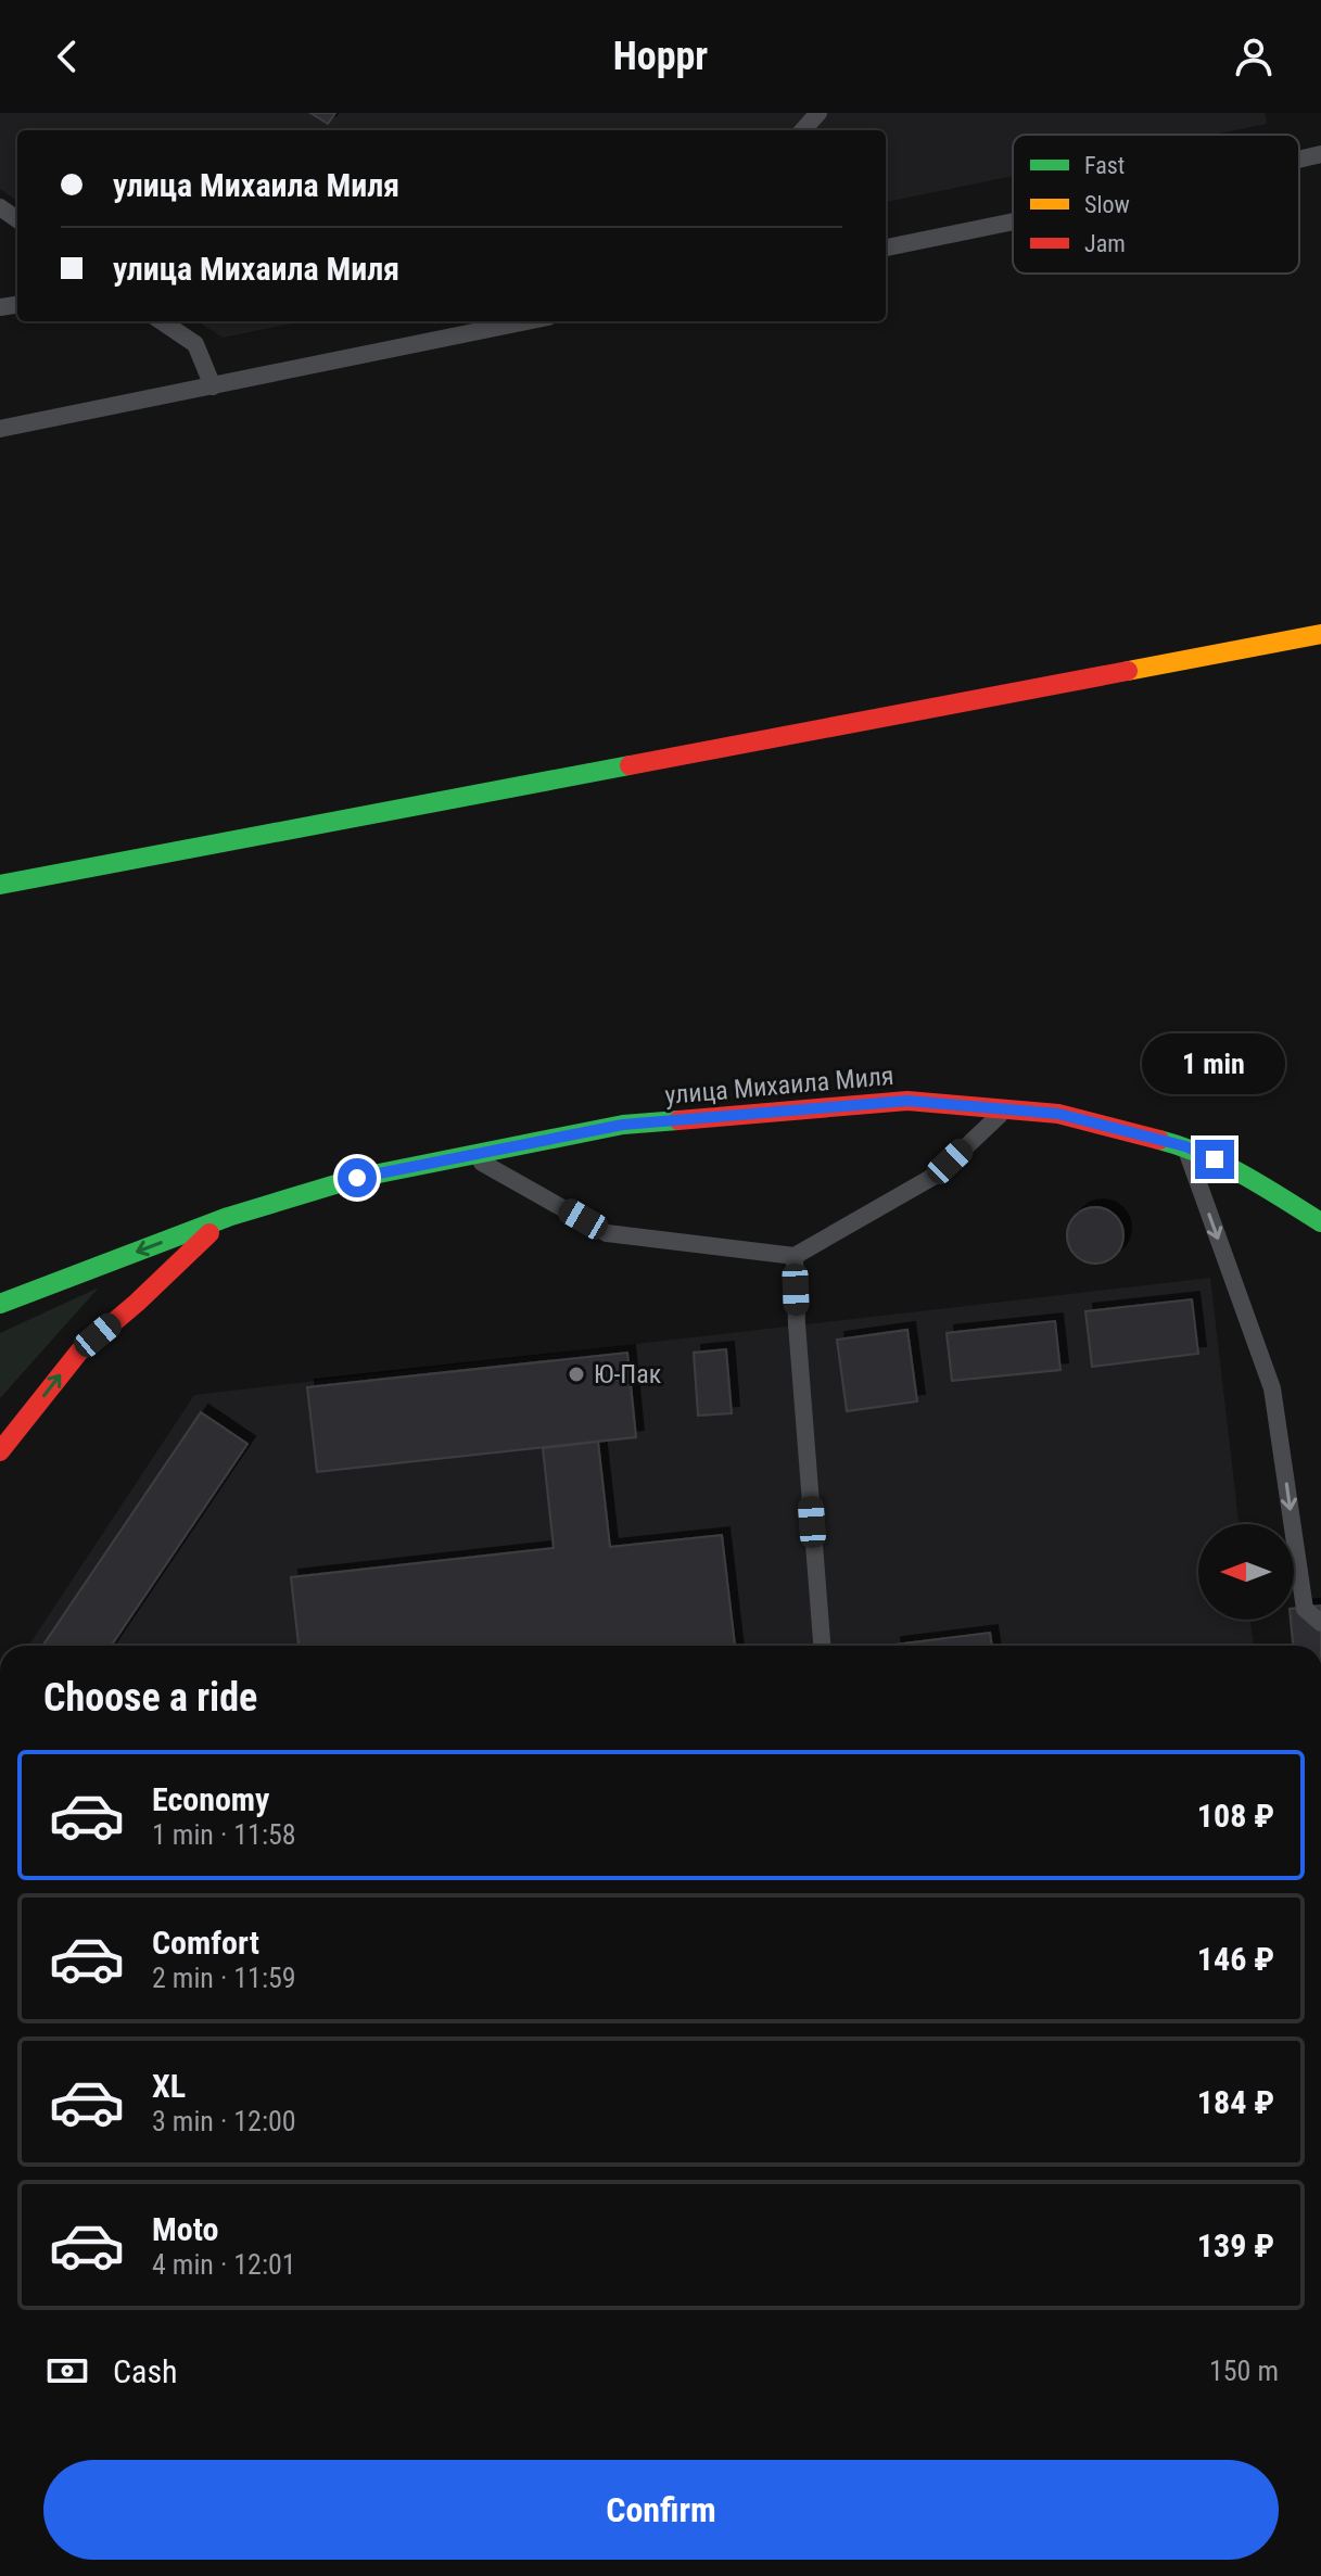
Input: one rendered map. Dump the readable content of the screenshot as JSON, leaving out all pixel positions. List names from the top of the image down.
{
  "streets": {
    "main road": ["улица Михаила Миля"]
  },
  "places": ["Ю-Пак"],
  "legend": ["Fast", "Slow", "Jam"],
  "north": "left",
  "page": {
    "header": "Hoppr",
    "banner": ["улица Михаила Миля", "улица Михаила Миля"],
    "bubble": "1 min",
    "heading": "Choose a ride",
    "list": [
      {
        "name": "Economy",
        "note": "1 min · 11:58",
        "value": "108 ₽"
      },
      {
        "name": "Comfort",
        "note": "2 min · 11:59",
        "value": "146 ₽"
      },
      {
        "name": "XL",
        "note": "3 min · 12:00",
        "value": "184 ₽"
      },
      {
        "name": "Moto",
        "note": "4 min · 12:01",
        "value": "139 ₽"
      }
    ],
    "pay": ["Cash", "150 m"],
    "buttons": "Confirm"
  }
}
